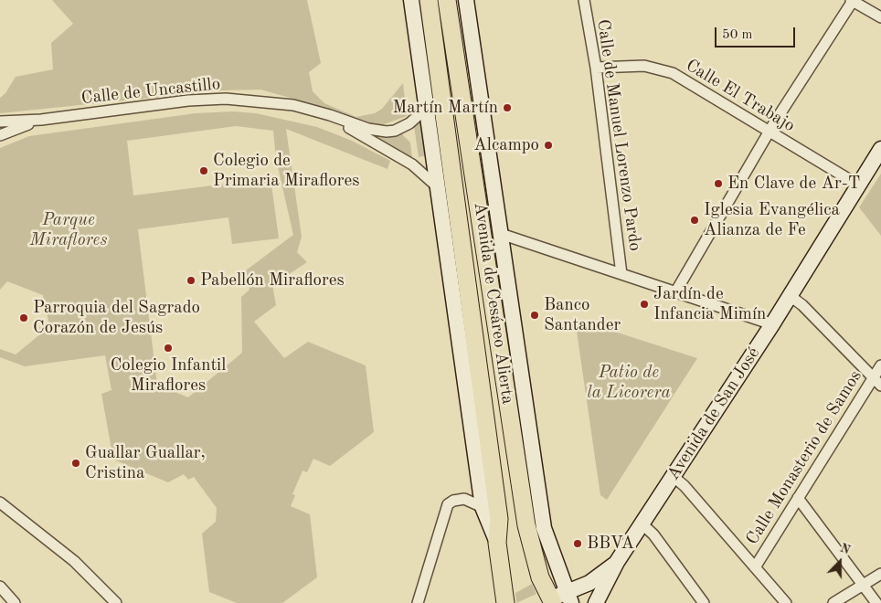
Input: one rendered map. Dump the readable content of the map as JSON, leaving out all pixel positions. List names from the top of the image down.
{
  "streets": {
    "main road": ["Avenida de Cesáreo Alierta", "Avenida de San José"],
    "street": [
      "Calle de Uncastillo",
      "Calle El Trabajo",
      "Calle de Manuel Lorenzo Pardo",
      "Calle Monasterio de Samos"
    ]
  },
  "crossings": [
    ["Calle de Uncastillo", "Avenida de Cesáreo Alierta"],
    ["Calle El Trabajo", "Calle de Manuel Lorenzo Pardo"],
    ["Calle El Trabajo", "Avenida de San José"],
    ["Avenida de Cesáreo Alierta", "Avenida de San José"]
  ],
  "parks": ["Parque Miraflores", "Patio de la Licorera"],
  "places": [
    "Martín Martín",
    "Alcampo",
    "Colegio de Primaria Miraflores",
    "En Clave de Ar-T",
    "Iglesia Evangélica Alianza de Fe",
    "Pabellón Miraflores",
    "Jardín de Infancia Mimín",
    "Banco Santander",
    "Parroquia del Sagrado Corazón de Jesús",
    "Colegio Infantil Miraflores",
    "Guallar Guallar, Cristina",
    "BBVA"
  ],
  "scale_bar": "50 m",
  "north": "top"
}
